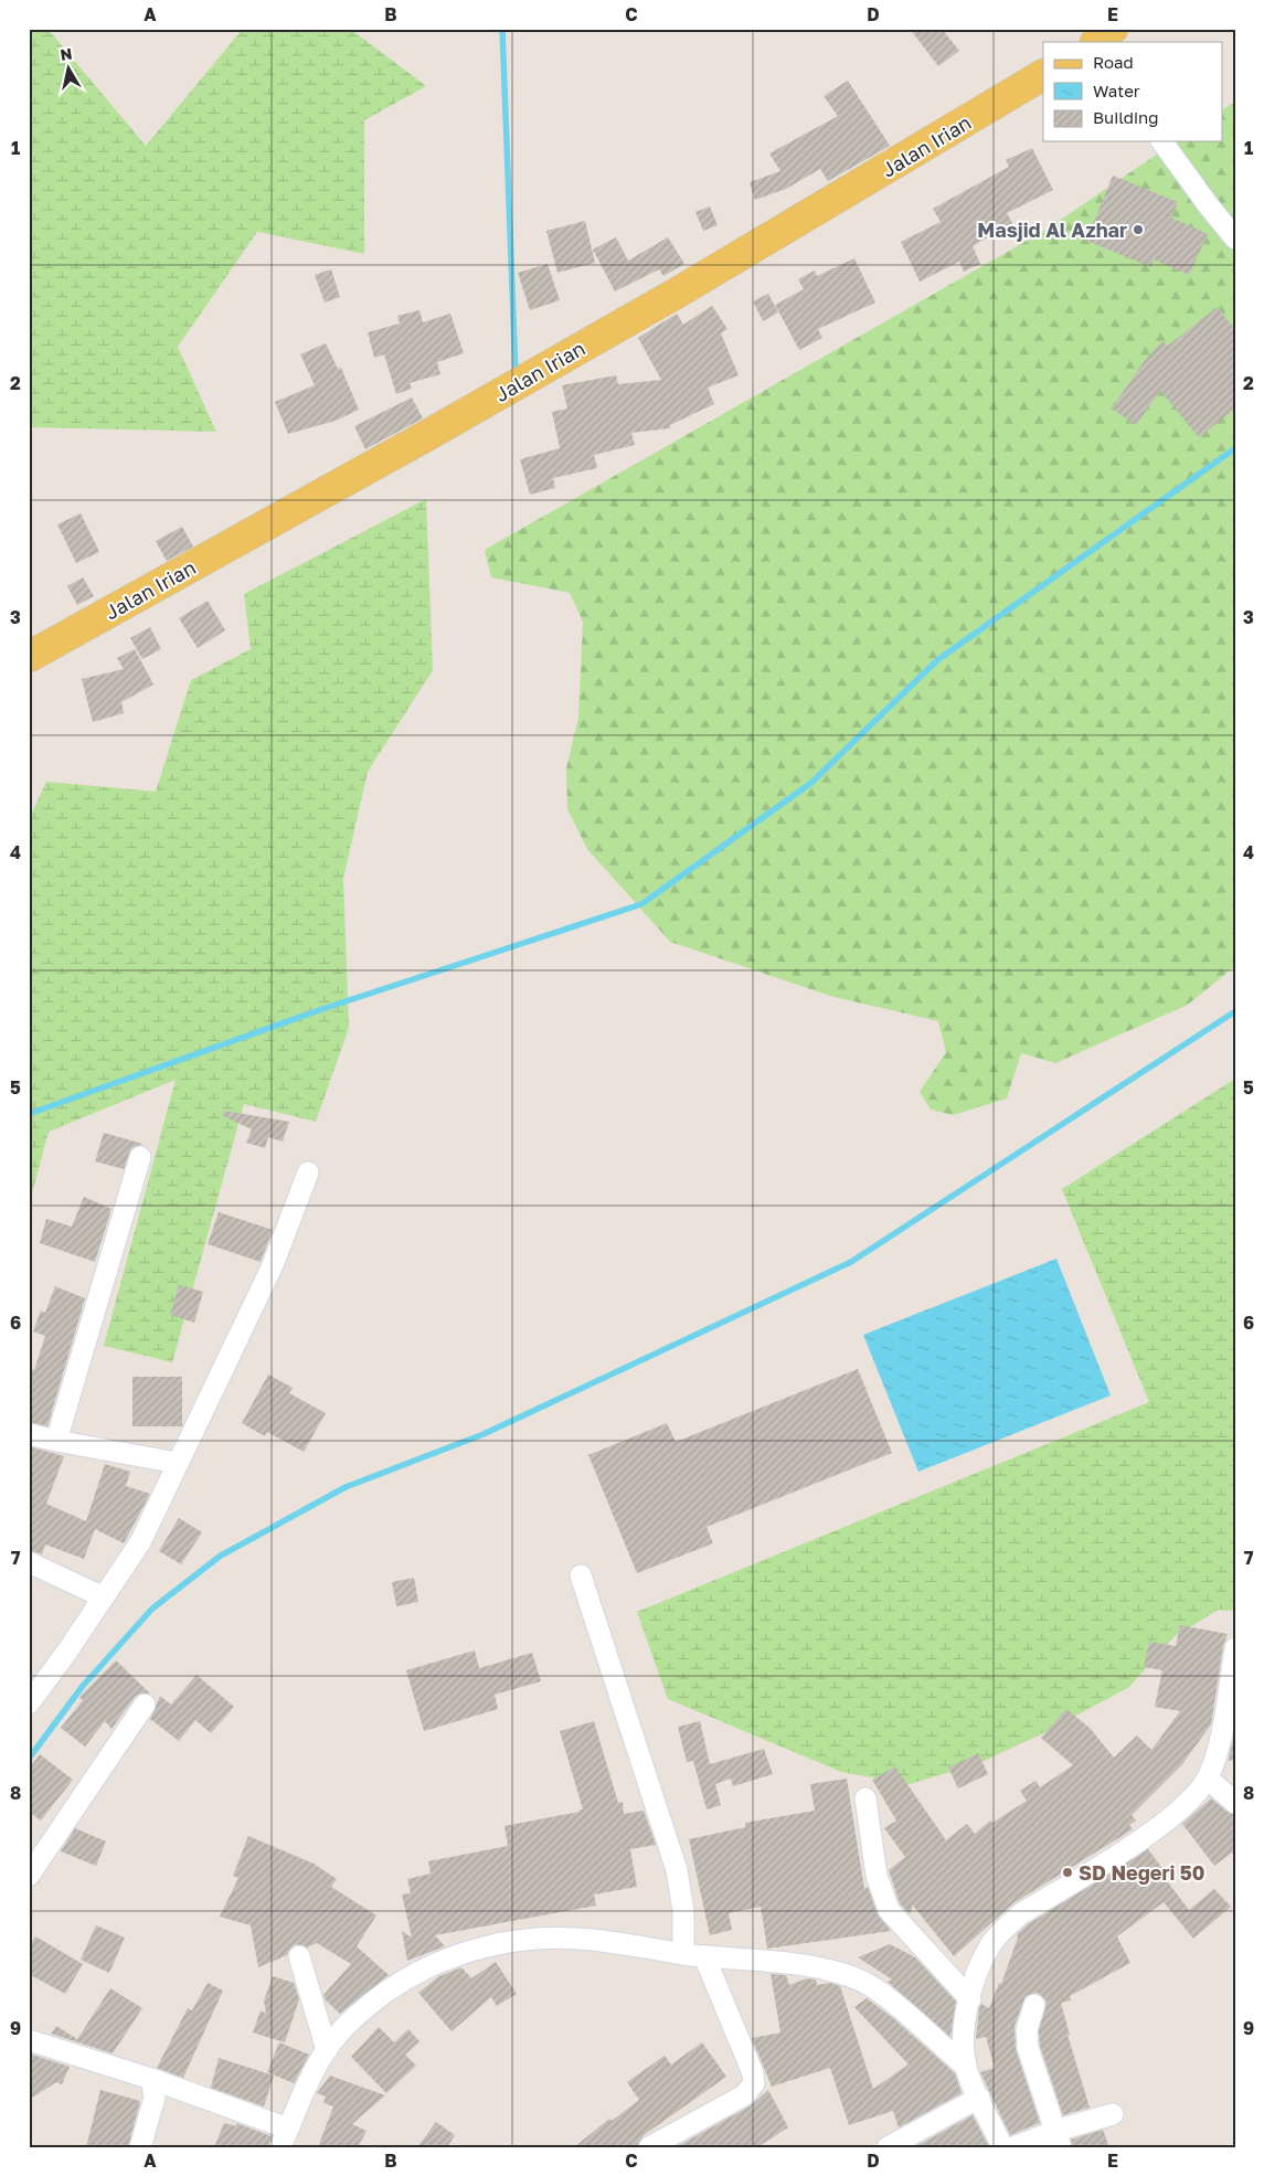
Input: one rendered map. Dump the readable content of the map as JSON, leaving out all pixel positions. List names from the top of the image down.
{
  "streets": {
    "main road": ["Jalan Irian"]
  },
  "places": ["Masjid Al Azhar", "SD Negeri 50"],
  "legend": ["Road", "Water", "Building"],
  "north": "top",
  "grid": {
    "columns": [
      "A",
      "B",
      "C",
      "D",
      "E"
    ],
    "rows": [
      "1",
      "2",
      "3",
      "4",
      "5",
      "6",
      "7",
      "8",
      "9"
    ]
  }
}
